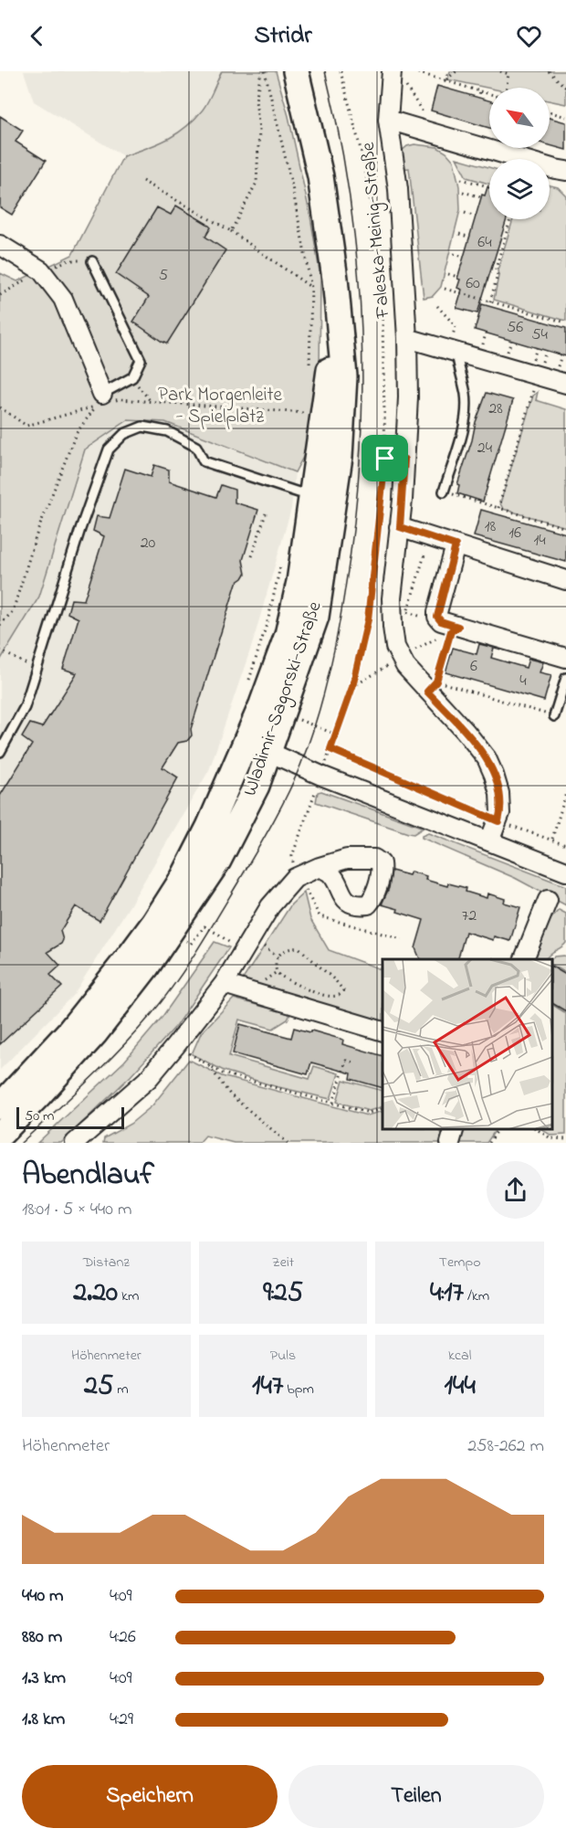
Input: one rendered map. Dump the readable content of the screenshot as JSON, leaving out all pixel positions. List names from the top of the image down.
{
  "streets": {
    "main road": ["Wladimir-Sagorski-Straße"],
    "street": ["Faleska-Meinig-Straße"]
  },
  "parks": ["Park Morgenleite - Spielplatz"],
  "house_numbers": [
    "64",
    "5",
    "60",
    "56",
    "54",
    "28",
    "24",
    "18",
    "16",
    "14",
    "20",
    "6",
    "4",
    "72"
  ],
  "scale_bar": "50 m",
  "north": "top left",
  "page": {
    "header": "Stridr",
    "scale": "50 m",
    "heading": ["Abendlauf", "18:01 · 5 × 440 m"],
    "stats": [
      ["Distanz", "2.20 km"],
      ["Zeit", "9:25"],
      ["Tempo", "4:17 /km"],
      ["Höhenmeter", "25 m"],
      ["Puls", "147 bpm"],
      ["kcal", "144"]
    ],
    "chart": ["Höhenmeter", "258–262 m"],
    "list": [
      {
        "name": "440 m",
        "note": "4:09"
      },
      {
        "name": "880 m",
        "note": "4:26"
      },
      {
        "name": "1.3 km",
        "note": "4:09"
      },
      {
        "name": "1.8 km",
        "note": "4:29"
      }
    ],
    "buttons": ["Speichern", "Teilen"]
  }
}
